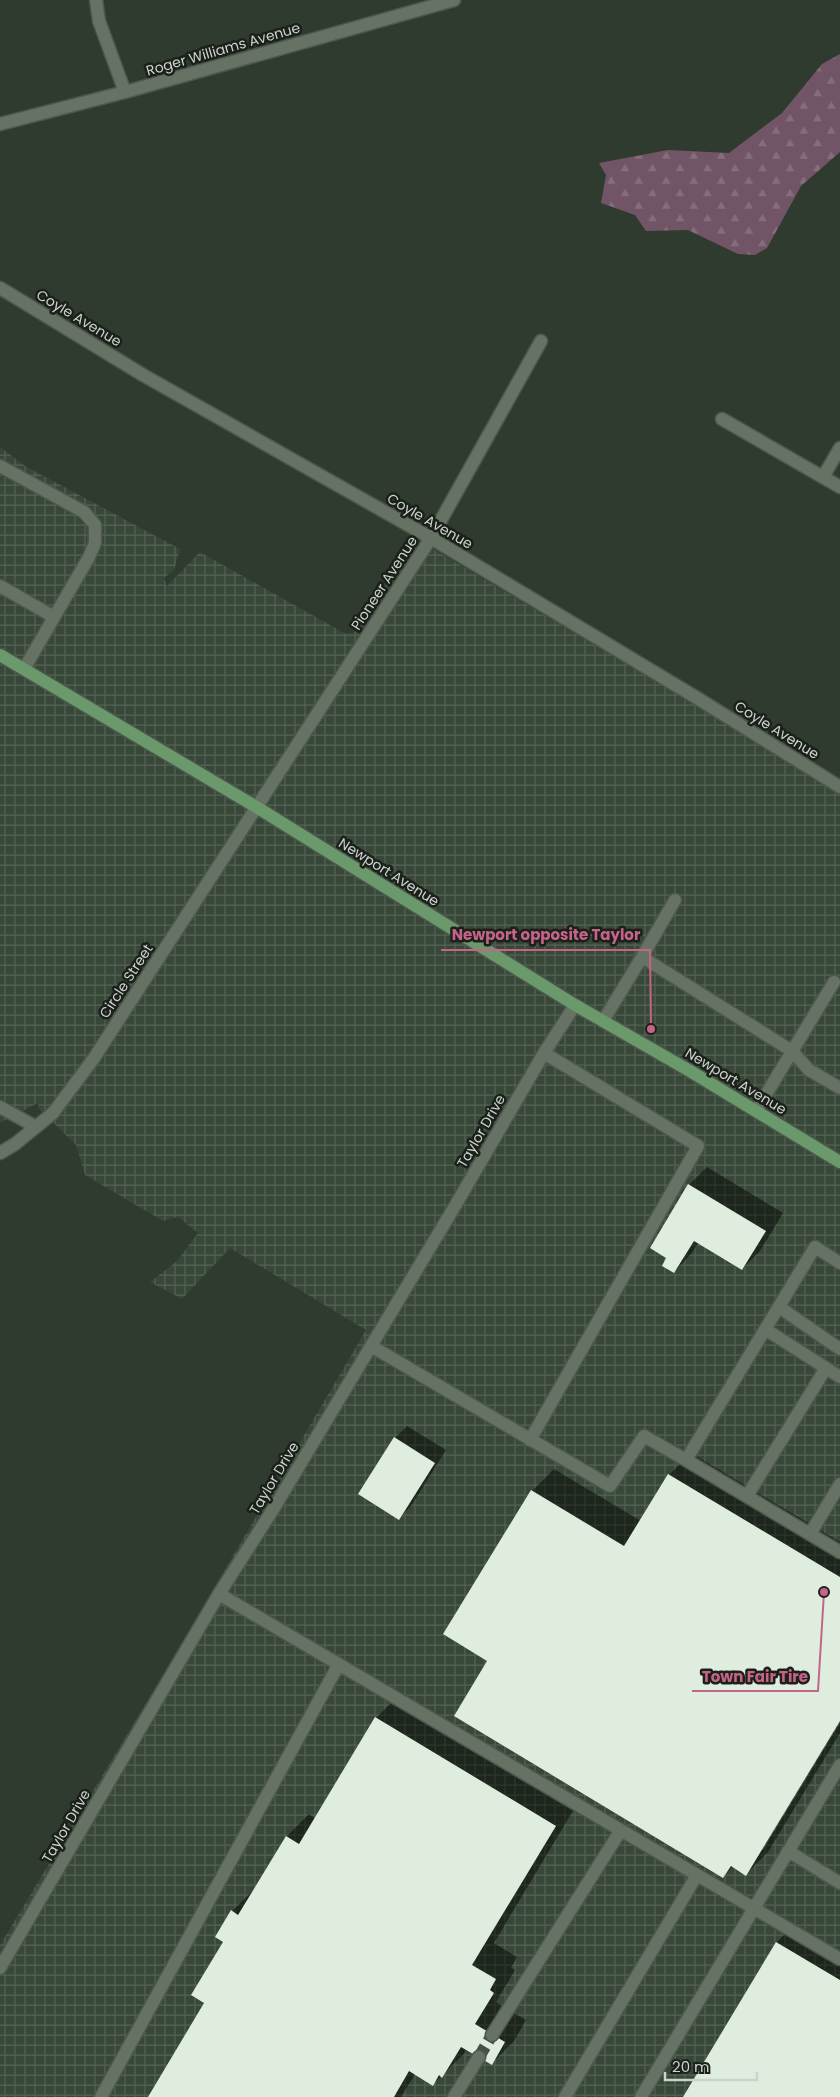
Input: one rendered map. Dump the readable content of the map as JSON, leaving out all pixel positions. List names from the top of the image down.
{
  "streets": {
    "main road": ["Newport Avenue"],
    "street": [
      "Roger Williams Avenue",
      "Coyle Avenue",
      "Pioneer Avenue",
      "Circle Street",
      "Taylor Drive"
    ]
  },
  "crossings": [
    ["Coyle Avenue", "Pioneer Avenue"],
    ["Pioneer Avenue", "Newport Avenue"],
    ["Pioneer Avenue", "Circle Street"],
    ["Newport Avenue", "Circle Street"],
    ["Newport Avenue", "Taylor Drive"]
  ],
  "places": ["Newport opposite Taylor", "Town Fair Tire"],
  "scale_bar": "20 m"
}
